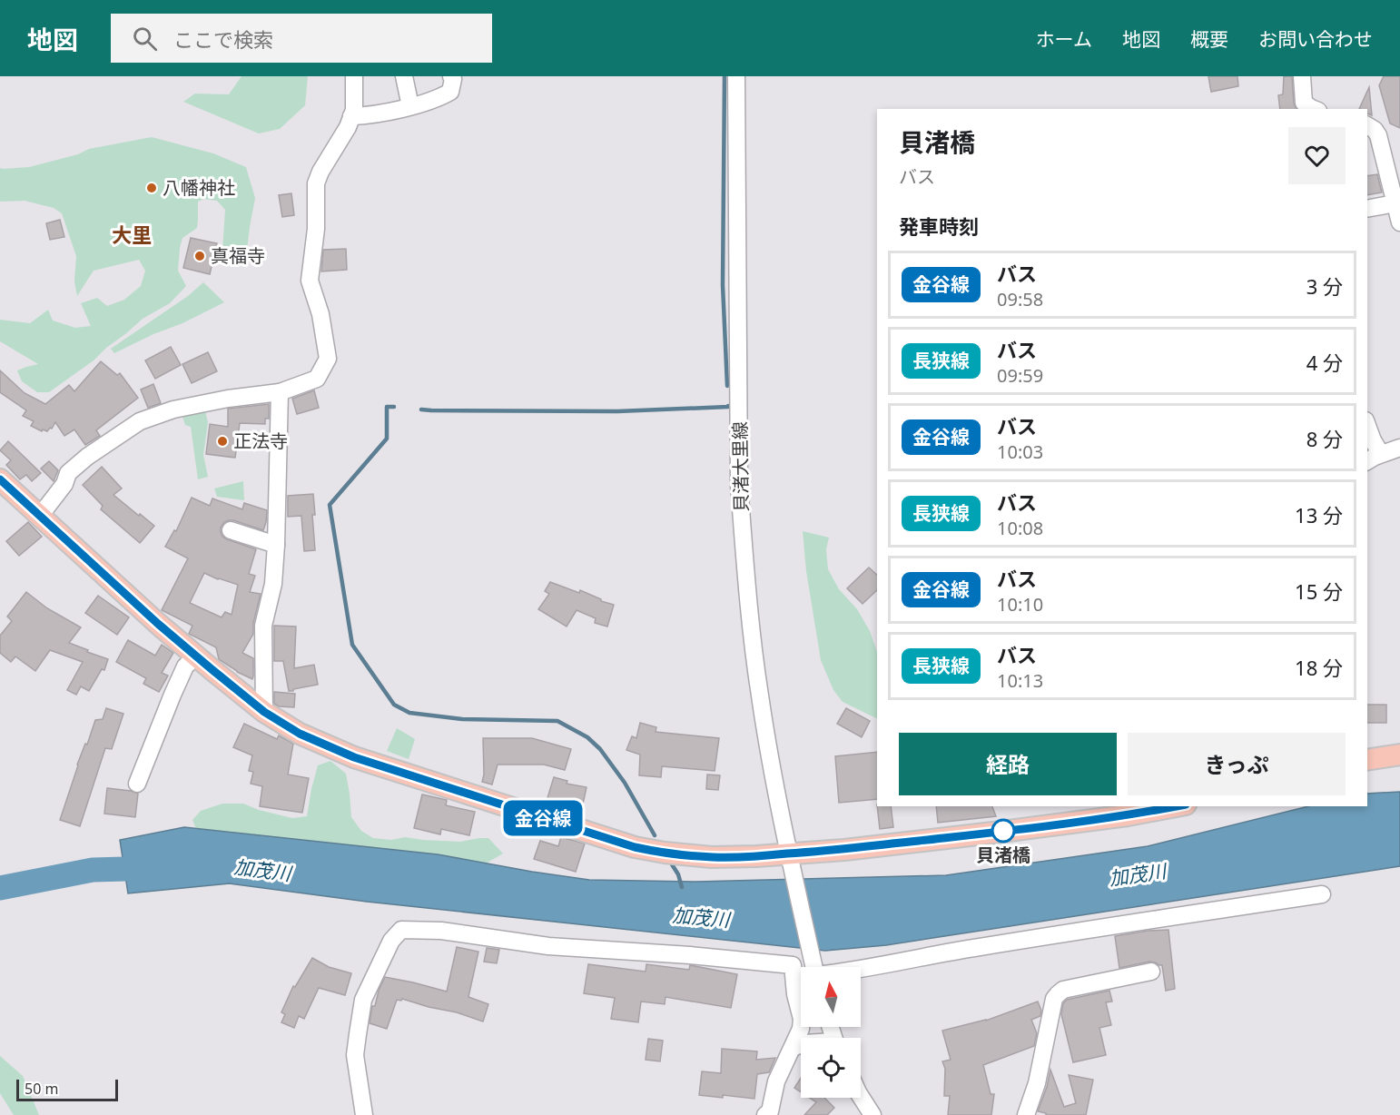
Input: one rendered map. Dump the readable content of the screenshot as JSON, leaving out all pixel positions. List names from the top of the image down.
{
  "streets": {
    "street": ["貝渚大里線"]
  },
  "districts": ["大里"],
  "water": ["加茂川"],
  "places": [
    "八幡神社",
    "真福寺",
    "正法寺",
    "貝渚橋"
  ],
  "lines": ["bus line 金谷線"],
  "scale_bar": "50 m",
  "north": "top",
  "page": {
    "header": "地図",
    "search": "ここで検索",
    "nav": [
      "ホーム",
      "地図",
      "概要",
      "お問い合わせ"
    ],
    "on_map": "金谷線",
    "heading": [
      ["貝渚橋", "バス"],
      "発車時刻"
    ],
    "list": [
      {
        "mark": "金谷線",
        "name": "バス",
        "note": "09:58",
        "value": "3 分"
      },
      {
        "mark": "長狭線",
        "name": "バス",
        "note": "09:59",
        "value": "4 分"
      },
      {
        "mark": "金谷線",
        "name": "バス",
        "note": "10:03",
        "value": "8 分"
      },
      {
        "mark": "長狭線",
        "name": "バス",
        "note": "10:08",
        "value": "13 分"
      },
      {
        "mark": "金谷線",
        "name": "バス",
        "note": "10:10",
        "value": "15 分"
      },
      {
        "mark": "長狭線",
        "name": "バス",
        "note": "10:13",
        "value": "18 分"
      }
    ],
    "buttons": ["経路", "きっぷ"],
    "scale": "50 m"
  }
}
